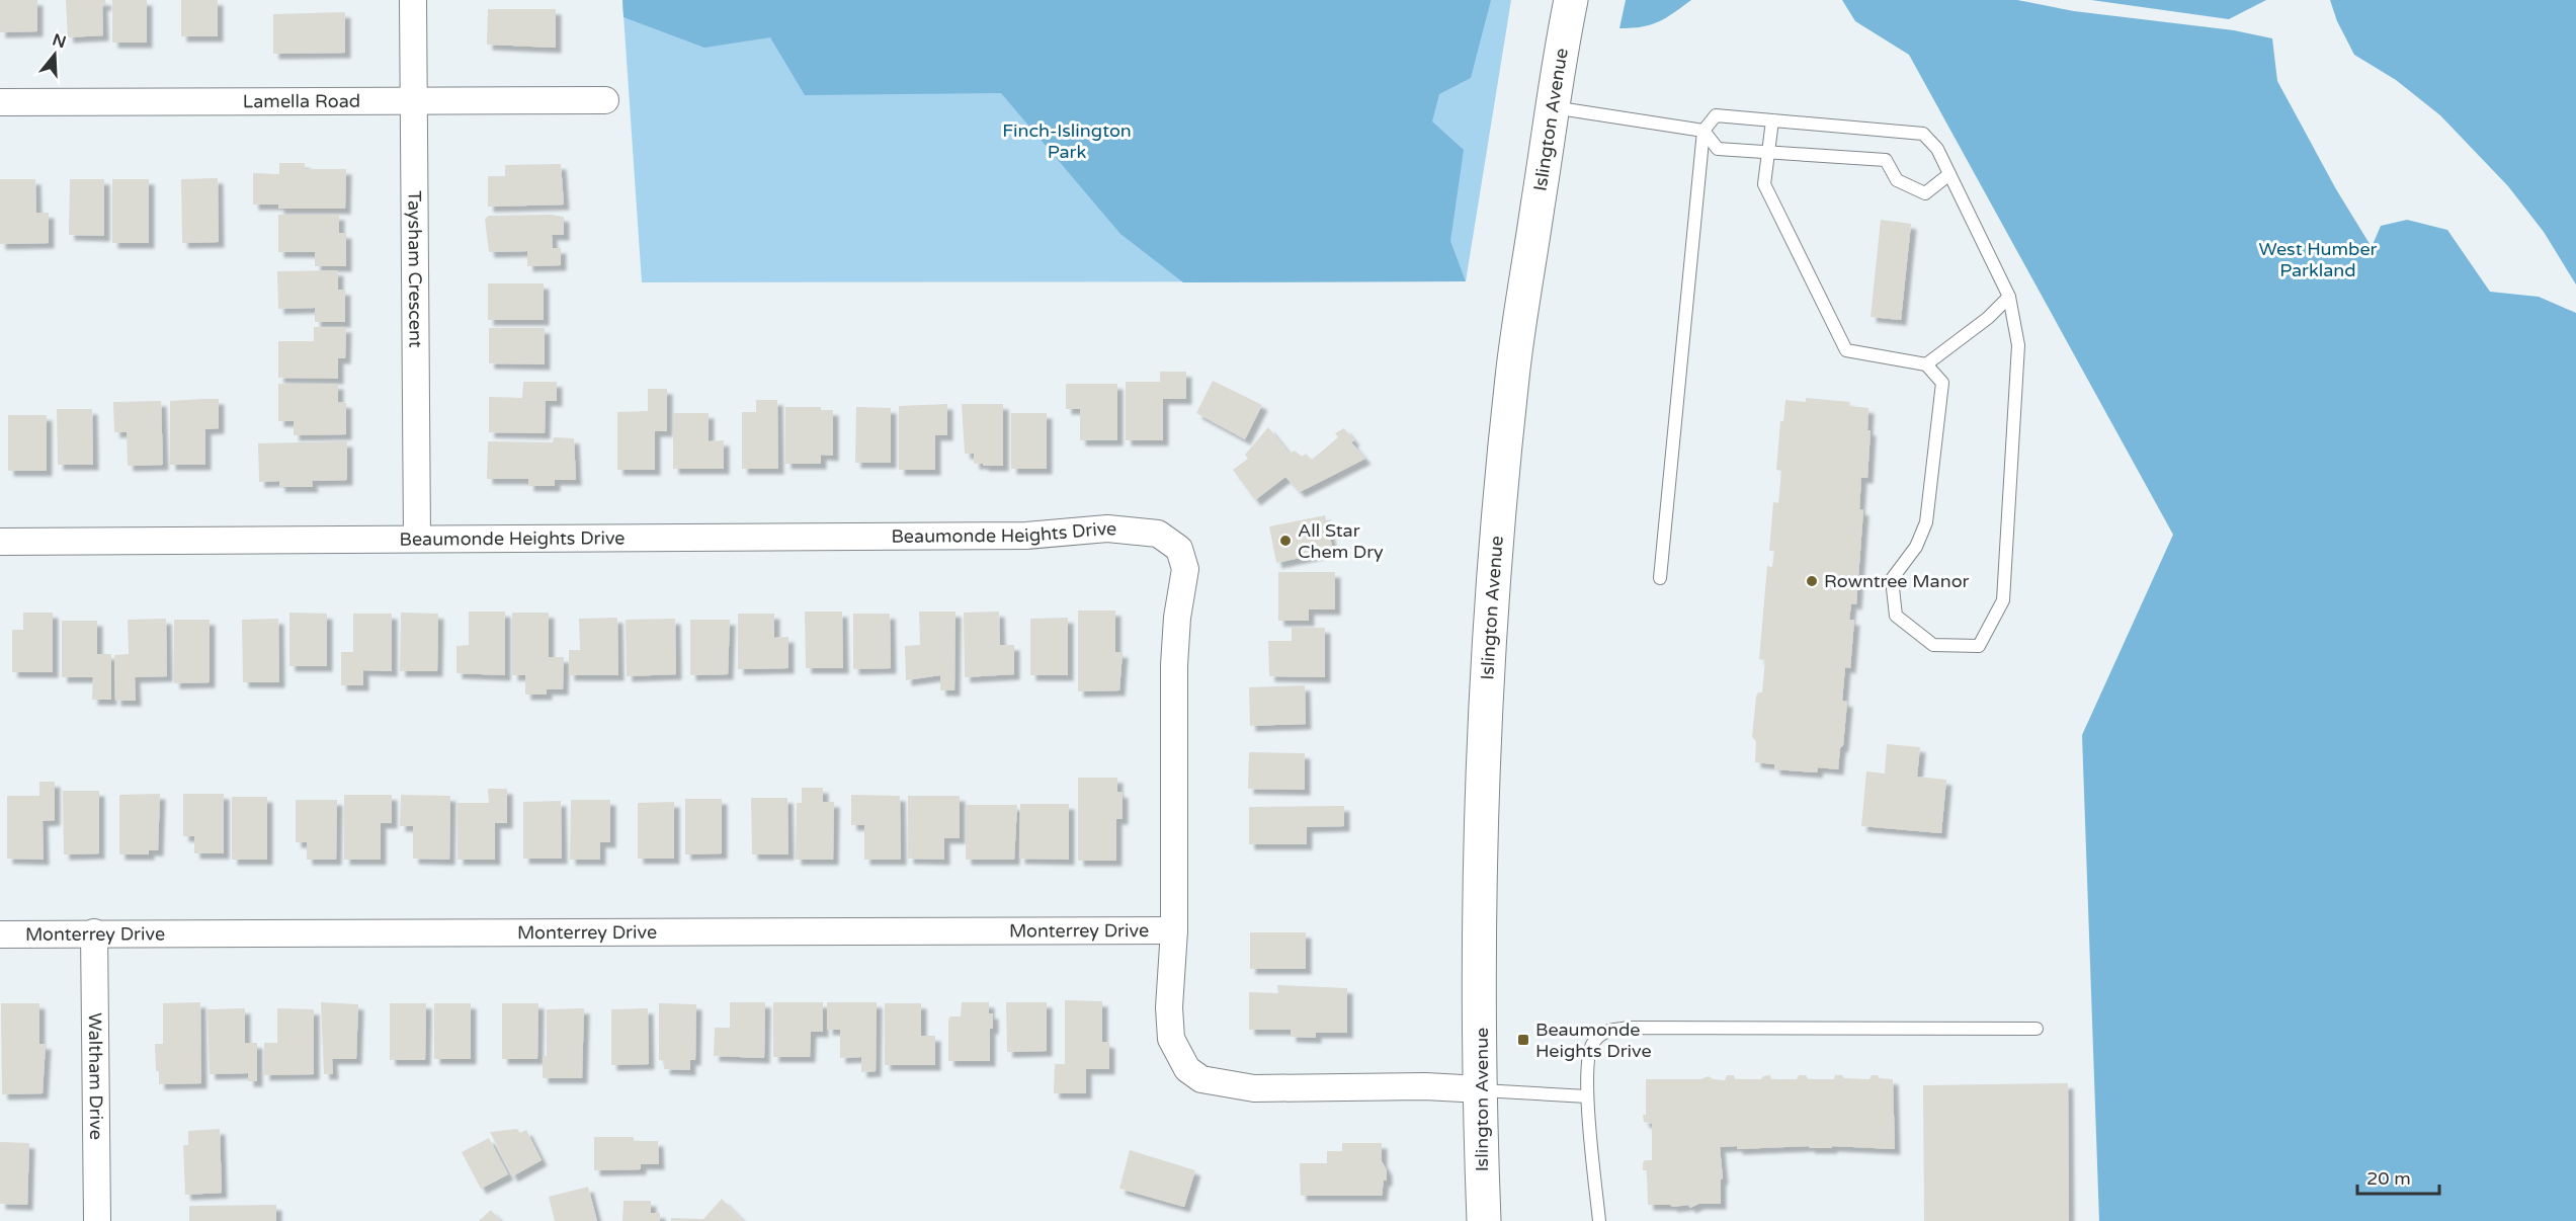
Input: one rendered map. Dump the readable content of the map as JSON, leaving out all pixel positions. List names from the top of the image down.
{
  "streets": {
    "main road": ["Islington Avenue"],
    "street": [
      "Lamella Road",
      "Taysham Crescent",
      "Beaumonde Heights Drive",
      "Monterrey Drive",
      "Waltham Drive"
    ]
  },
  "crossings": [
    ["Lamella Road", "Taysham Crescent"],
    ["Islington Avenue", "Beaumonde Heights Drive"],
    ["Taysham Crescent", "Beaumonde Heights Drive"],
    ["Beaumonde Heights Drive", "Monterrey Drive"],
    ["Monterrey Drive", "Waltham Drive"]
  ],
  "parks": ["Finch-Islington Park", "West Humber Parkland"],
  "places": {
    "other": ["All Star Chem Dry", "Rowntree Manor"],
    "transit": ["Beaumonde Heights Drive"]
  },
  "scale_bar": "20 m",
  "north": "top"
}
